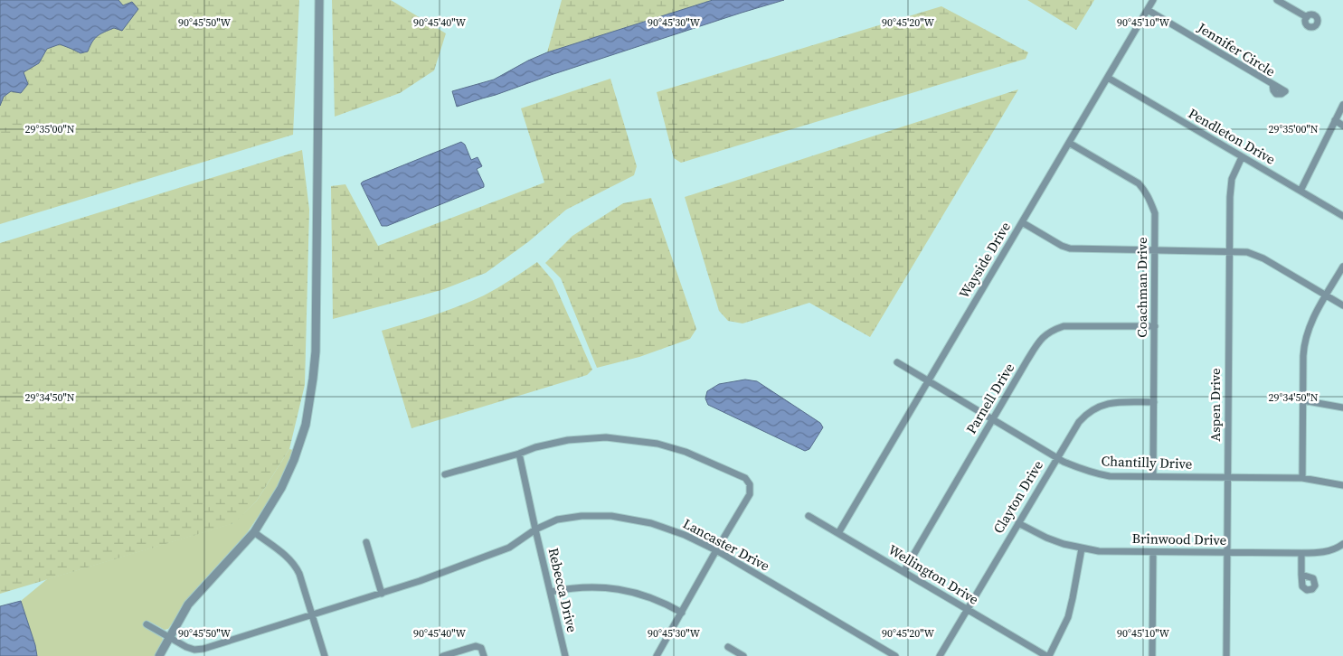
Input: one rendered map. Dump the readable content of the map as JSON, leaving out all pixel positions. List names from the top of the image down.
{
  "streets": {
    "street": [
      "Jennifer Circle",
      "Pendleton Drive",
      "Wayside Drive",
      "Coachman Drive",
      "Parnell Drive",
      "Aspen Drive",
      "Chantilly Drive",
      "Clayton Drive",
      "Brinwood Drive",
      "Lancaster Drive",
      "Wellington Drive",
      "Rebecca Drive"
    ]
  },
  "crossings": [
    ["Jennifer Circle", "Wayside Drive"],
    ["Pendleton Drive", "Wayside Drive"],
    ["Pendleton Drive", "Aspen Drive"],
    ["Wayside Drive", "Coachman Drive"],
    ["Wayside Drive", "Chantilly Drive"],
    ["Wayside Drive", "Wellington Drive"],
    ["Coachman Drive", "Parnell Drive"],
    ["Coachman Drive", "Chantilly Drive"],
    ["Coachman Drive", "Clayton Drive"],
    ["Parnell Drive", "Chantilly Drive"],
    ["Parnell Drive", "Wellington Drive"],
    ["Aspen Drive", "Chantilly Drive"],
    ["Aspen Drive", "Brinwood Drive"],
    ["Chantilly Drive", "Clayton Drive"],
    ["Clayton Drive", "Brinwood Drive"],
    ["Clayton Drive", "Wellington Drive"],
    ["Lancaster Drive", "Rebecca Drive"]
  ],
  "coordinates": [
    "90°45'50\"W",
    "90°45'40\"W",
    "90°45'30\"W",
    "90°45'20\"W",
    "90°45'10\"W",
    "29°35'00\"N",
    "29°34'50\"N"
  ]
}
